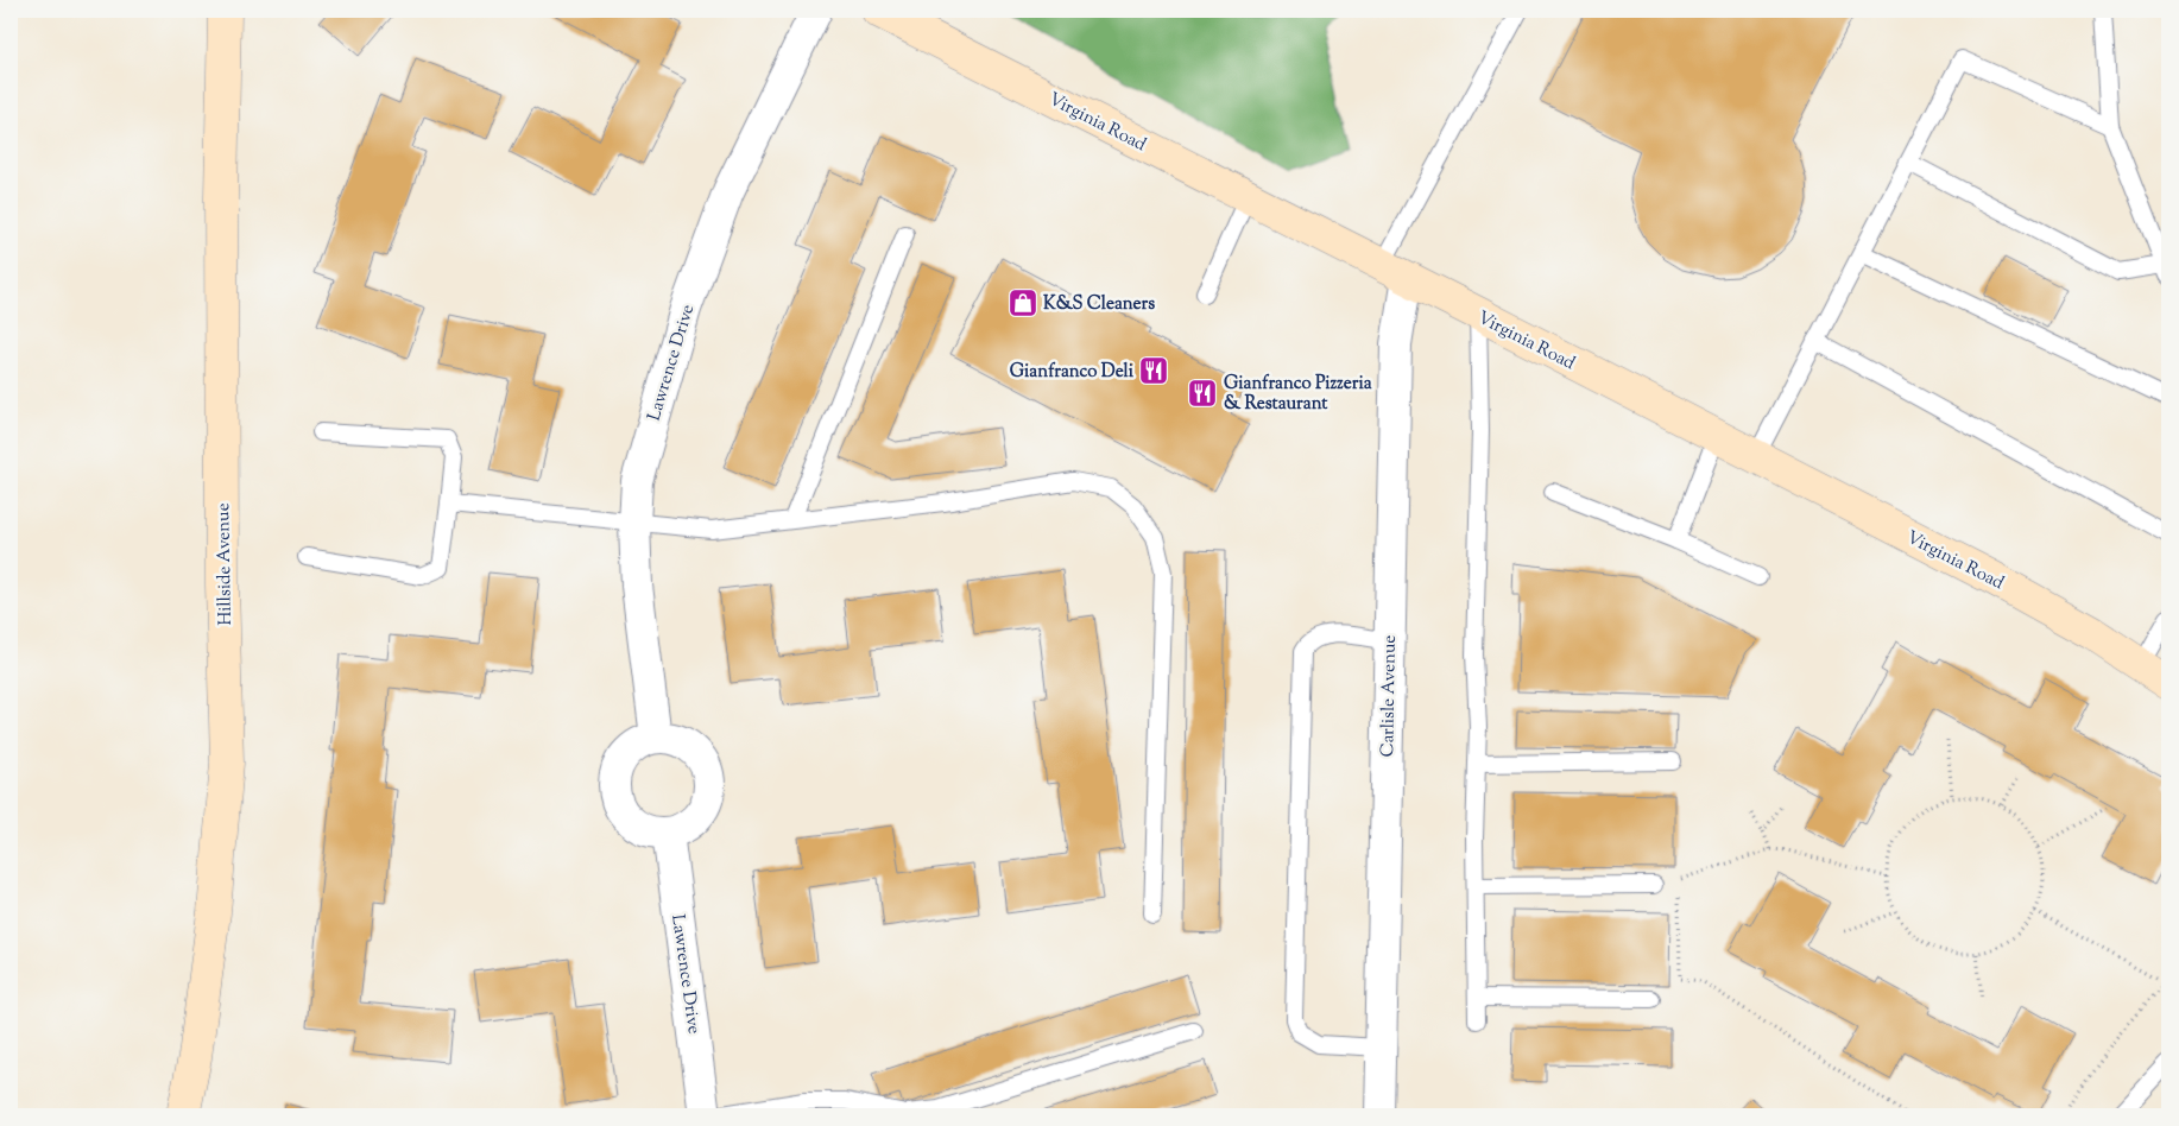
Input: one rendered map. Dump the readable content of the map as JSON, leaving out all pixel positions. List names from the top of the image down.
{
  "streets": {
    "street": [
      "Virginia Road",
      "Lawrence Drive",
      "Hillside Avenue",
      "Carlisle Avenue"
    ]
  },
  "crossings": [
    ["Virginia Road", "Carlisle Avenue"]
  ],
  "places": {
    "shop": ["K&S Cleaners"],
    "restaurant": ["Gianfranco Deli", "Gianfranco Pizzeria & Restaurant"]
  }
}
